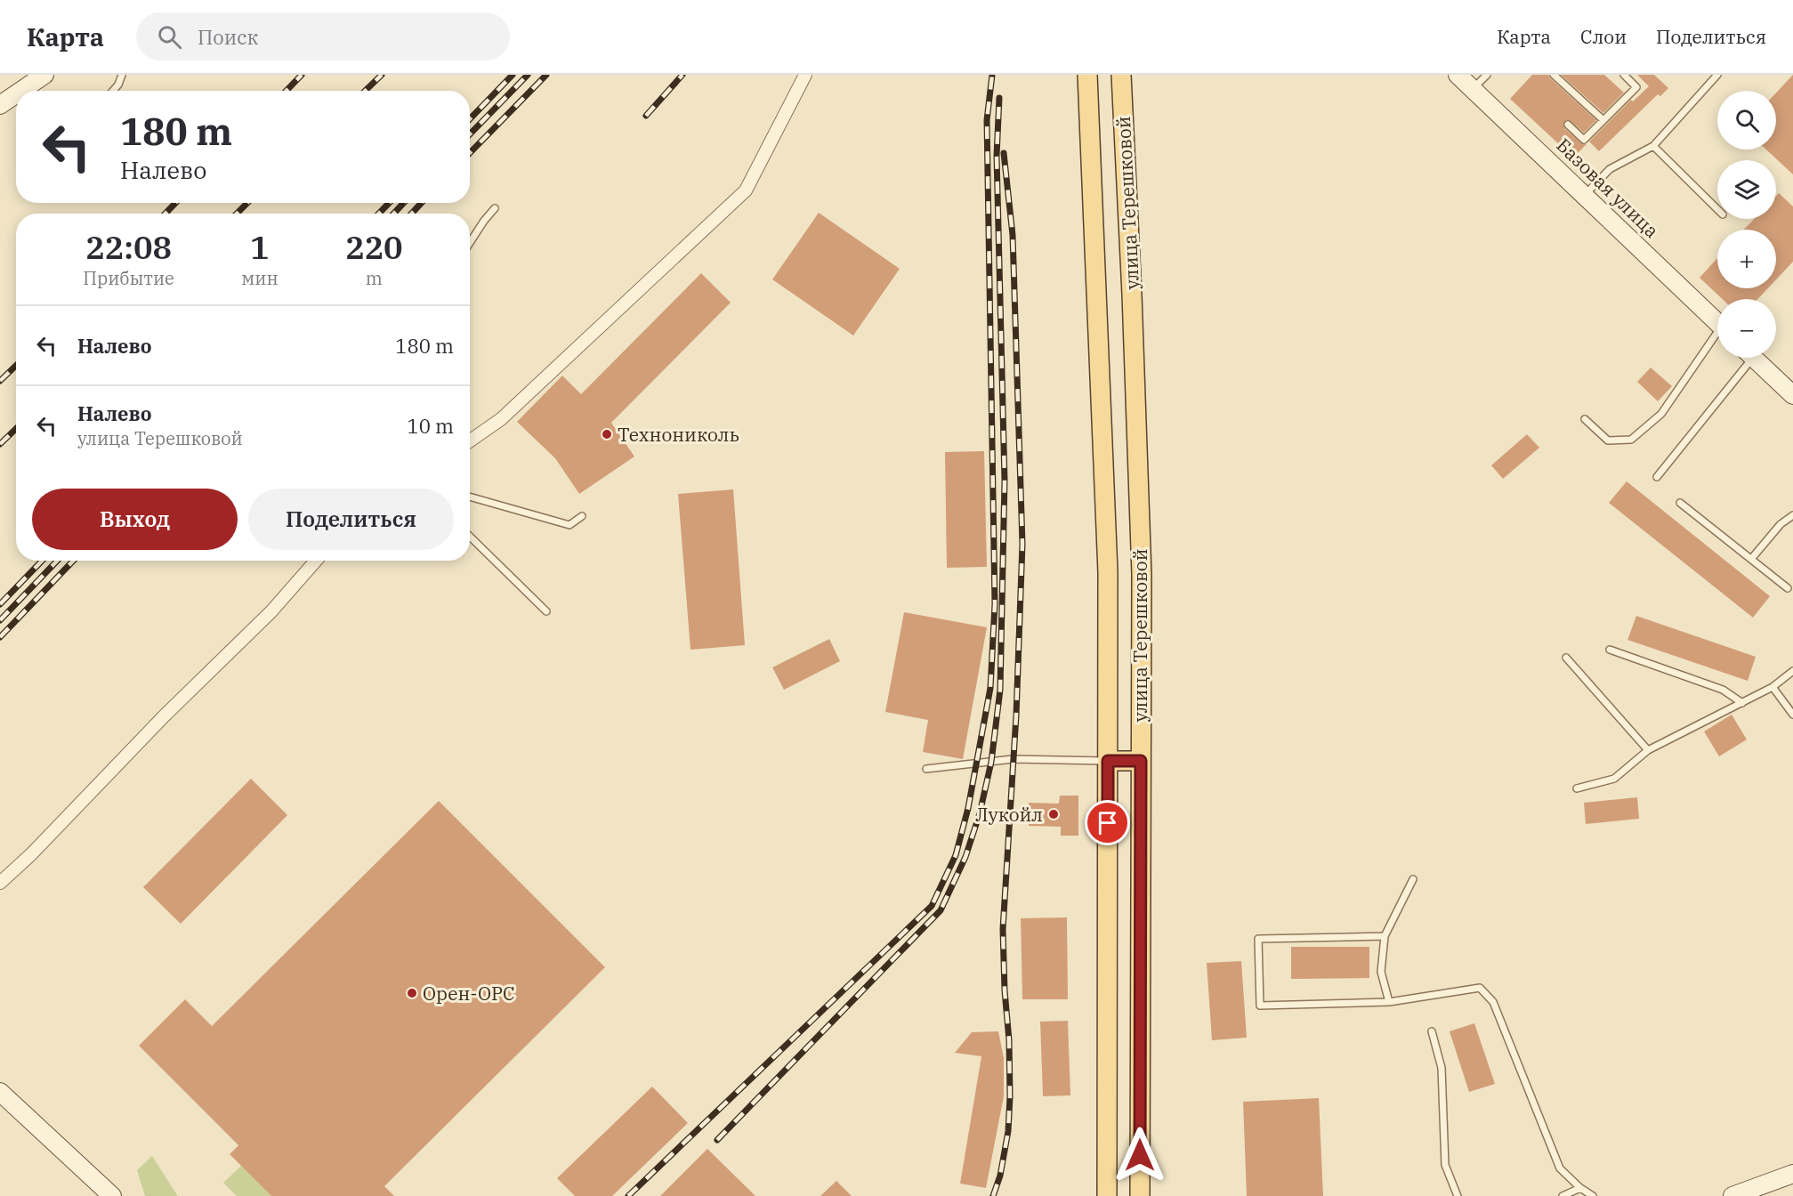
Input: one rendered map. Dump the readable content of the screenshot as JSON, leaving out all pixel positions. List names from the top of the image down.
{
  "streets": {
    "main road": ["улица Терешковой"],
    "street": ["Базовая улица"]
  },
  "places": ["Технониколь", "Лукойл", "Орен-ОРС"],
  "page": {
    "header": "Карта",
    "search": "Поиск",
    "nav": ["Карта", "Слои", "Поделиться"],
    "map_buttons": ["+", "−"],
    "turn": ["180 m", "Налево"],
    "eta": [
      "22:08",
      "Прибытие",
      "1",
      "мин",
      "220",
      "m"
    ],
    "list": [
      {
        "name": "Налево",
        "value": "180 m"
      },
      {
        "name": "Налево",
        "note": "улица Терешковой",
        "value": "10 m"
      }
    ],
    "buttons": ["Выход", "Поделиться"]
  }
}
